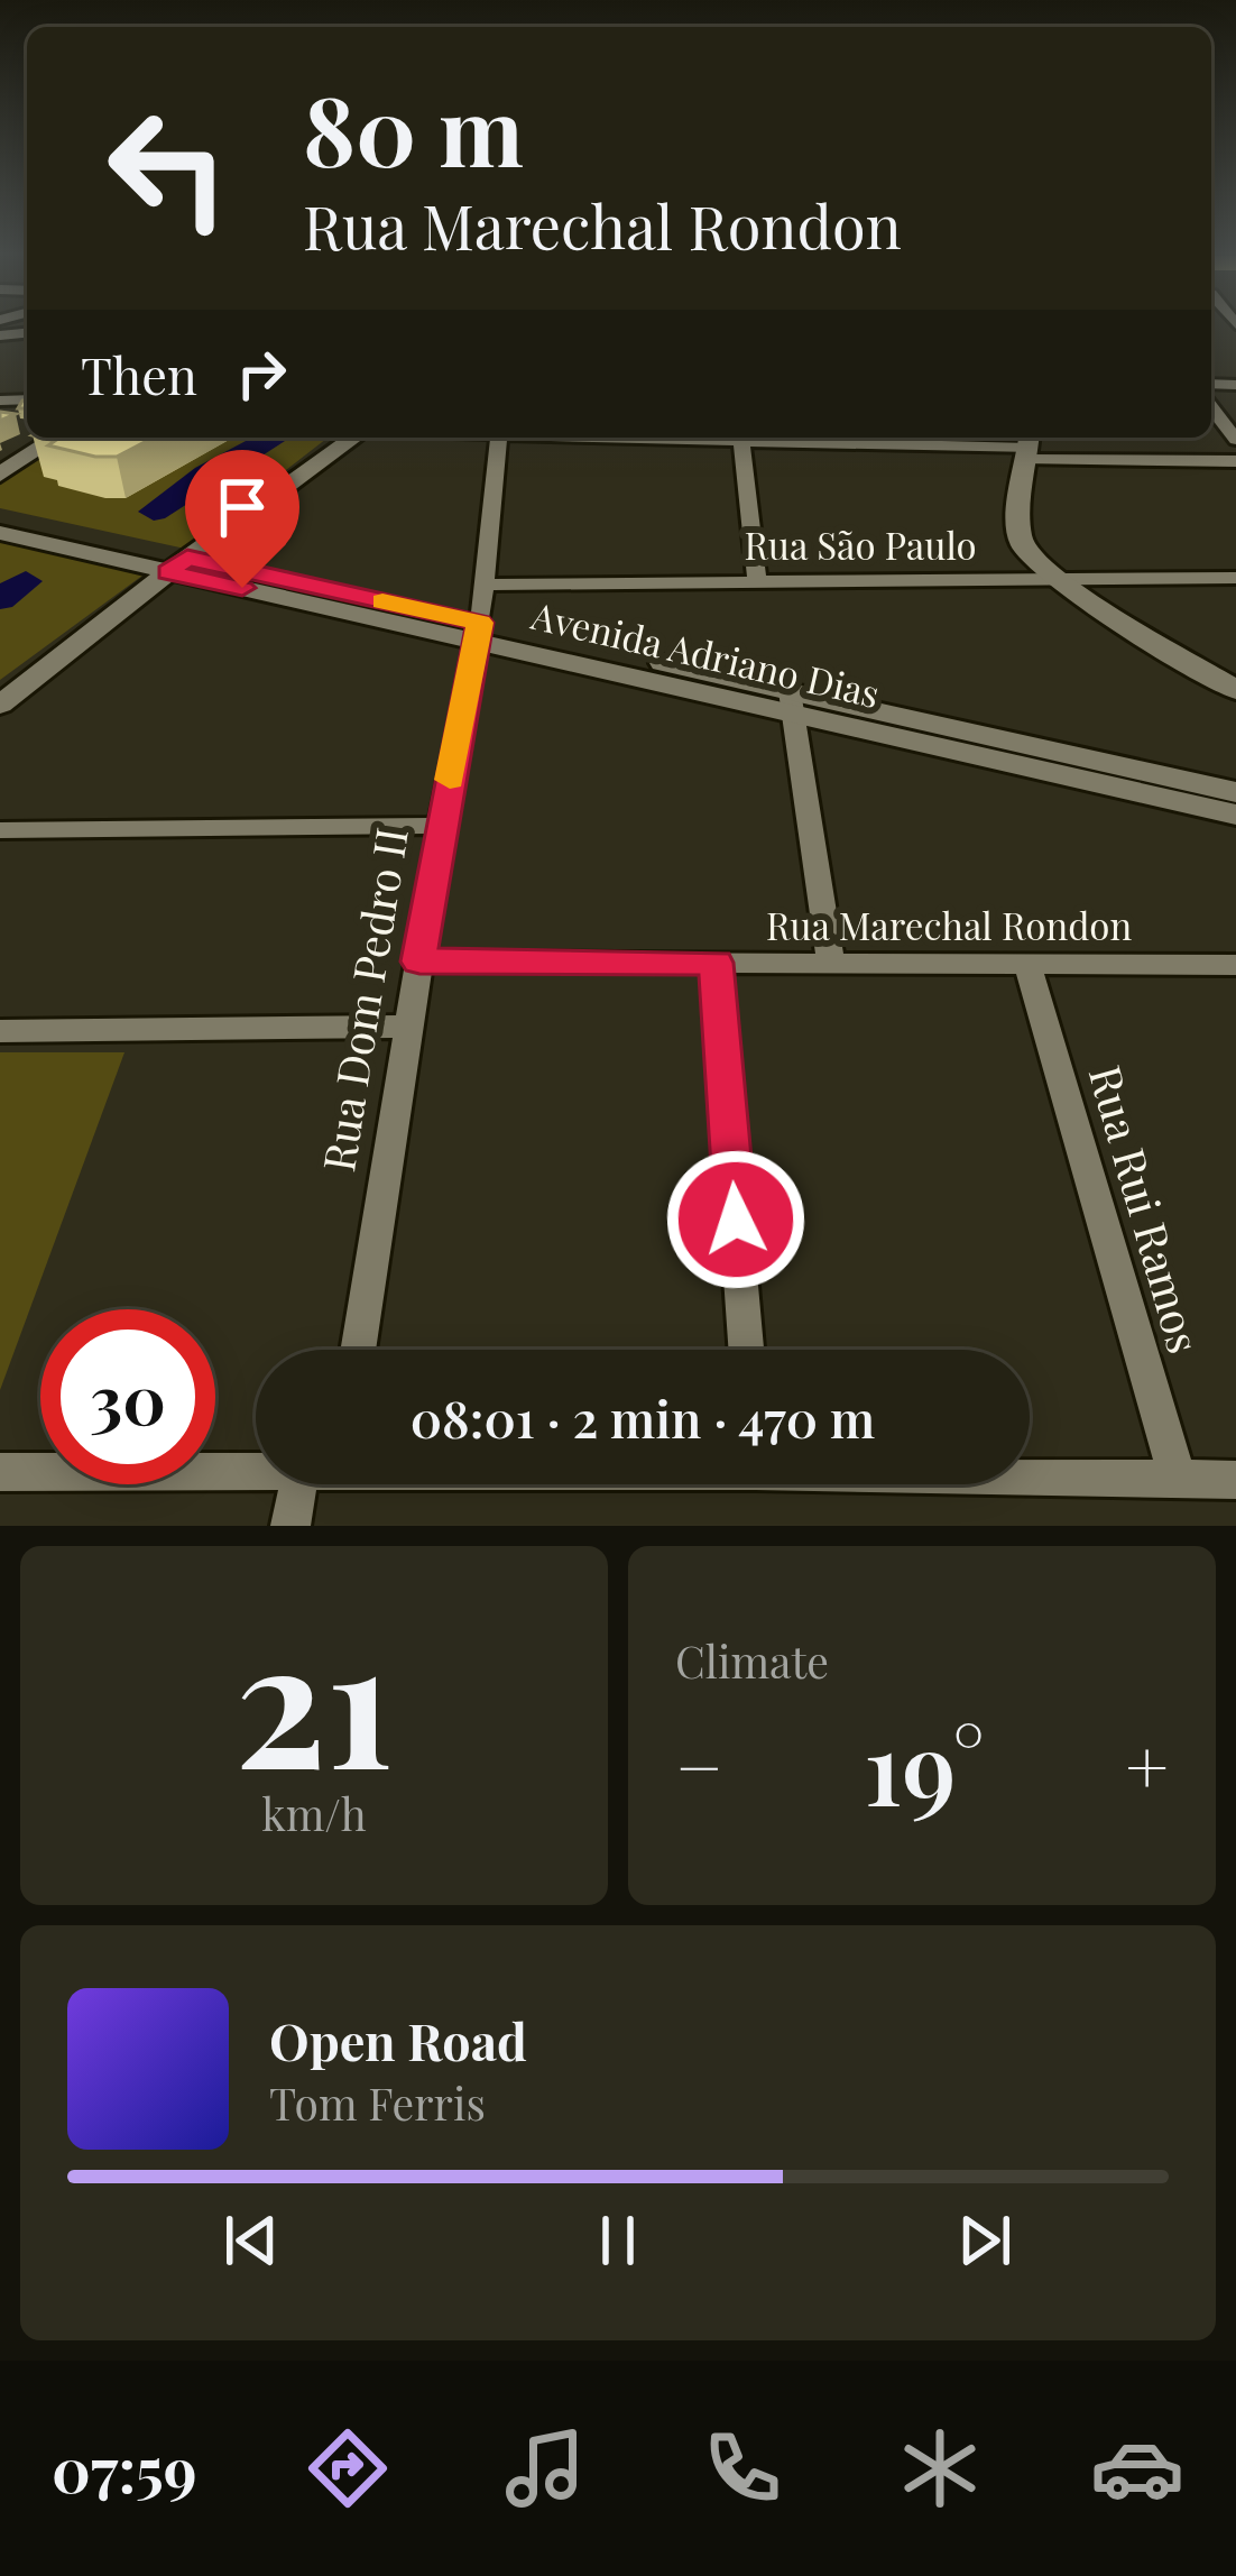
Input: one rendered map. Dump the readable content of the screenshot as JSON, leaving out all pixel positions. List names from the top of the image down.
{
  "streets": {
    "street": [
      "Rua São Paulo",
      "Avenida Adriano Dias",
      "Rua Marechal Rondon",
      "Rua Dom Pedro II",
      "Rua Rui Ramos"
    ]
  },
  "crossings": [
    ["Rua São Paulo", "Rua Dom Pedro II"],
    ["Avenida Adriano Dias", "Rua Dom Pedro II"],
    ["Rua Marechal Rondon", "Rua Dom Pedro II"],
    ["Rua Marechal Rondon", "Rua Rui Ramos"]
  ],
  "page": {
    "turn": ["80 m", "Rua Marechal Rondon"],
    "then": "Then",
    "limit": "30",
    "trip": "08:01 · 2 min · 470 m",
    "tile": [
      ["21", "km/h"],
      "Climate"
    ],
    "heat": ["−", "19°", "+"],
    "song": ["Open Road", "Tom Ferris"],
    "tabs": "07:59"
  }
}
